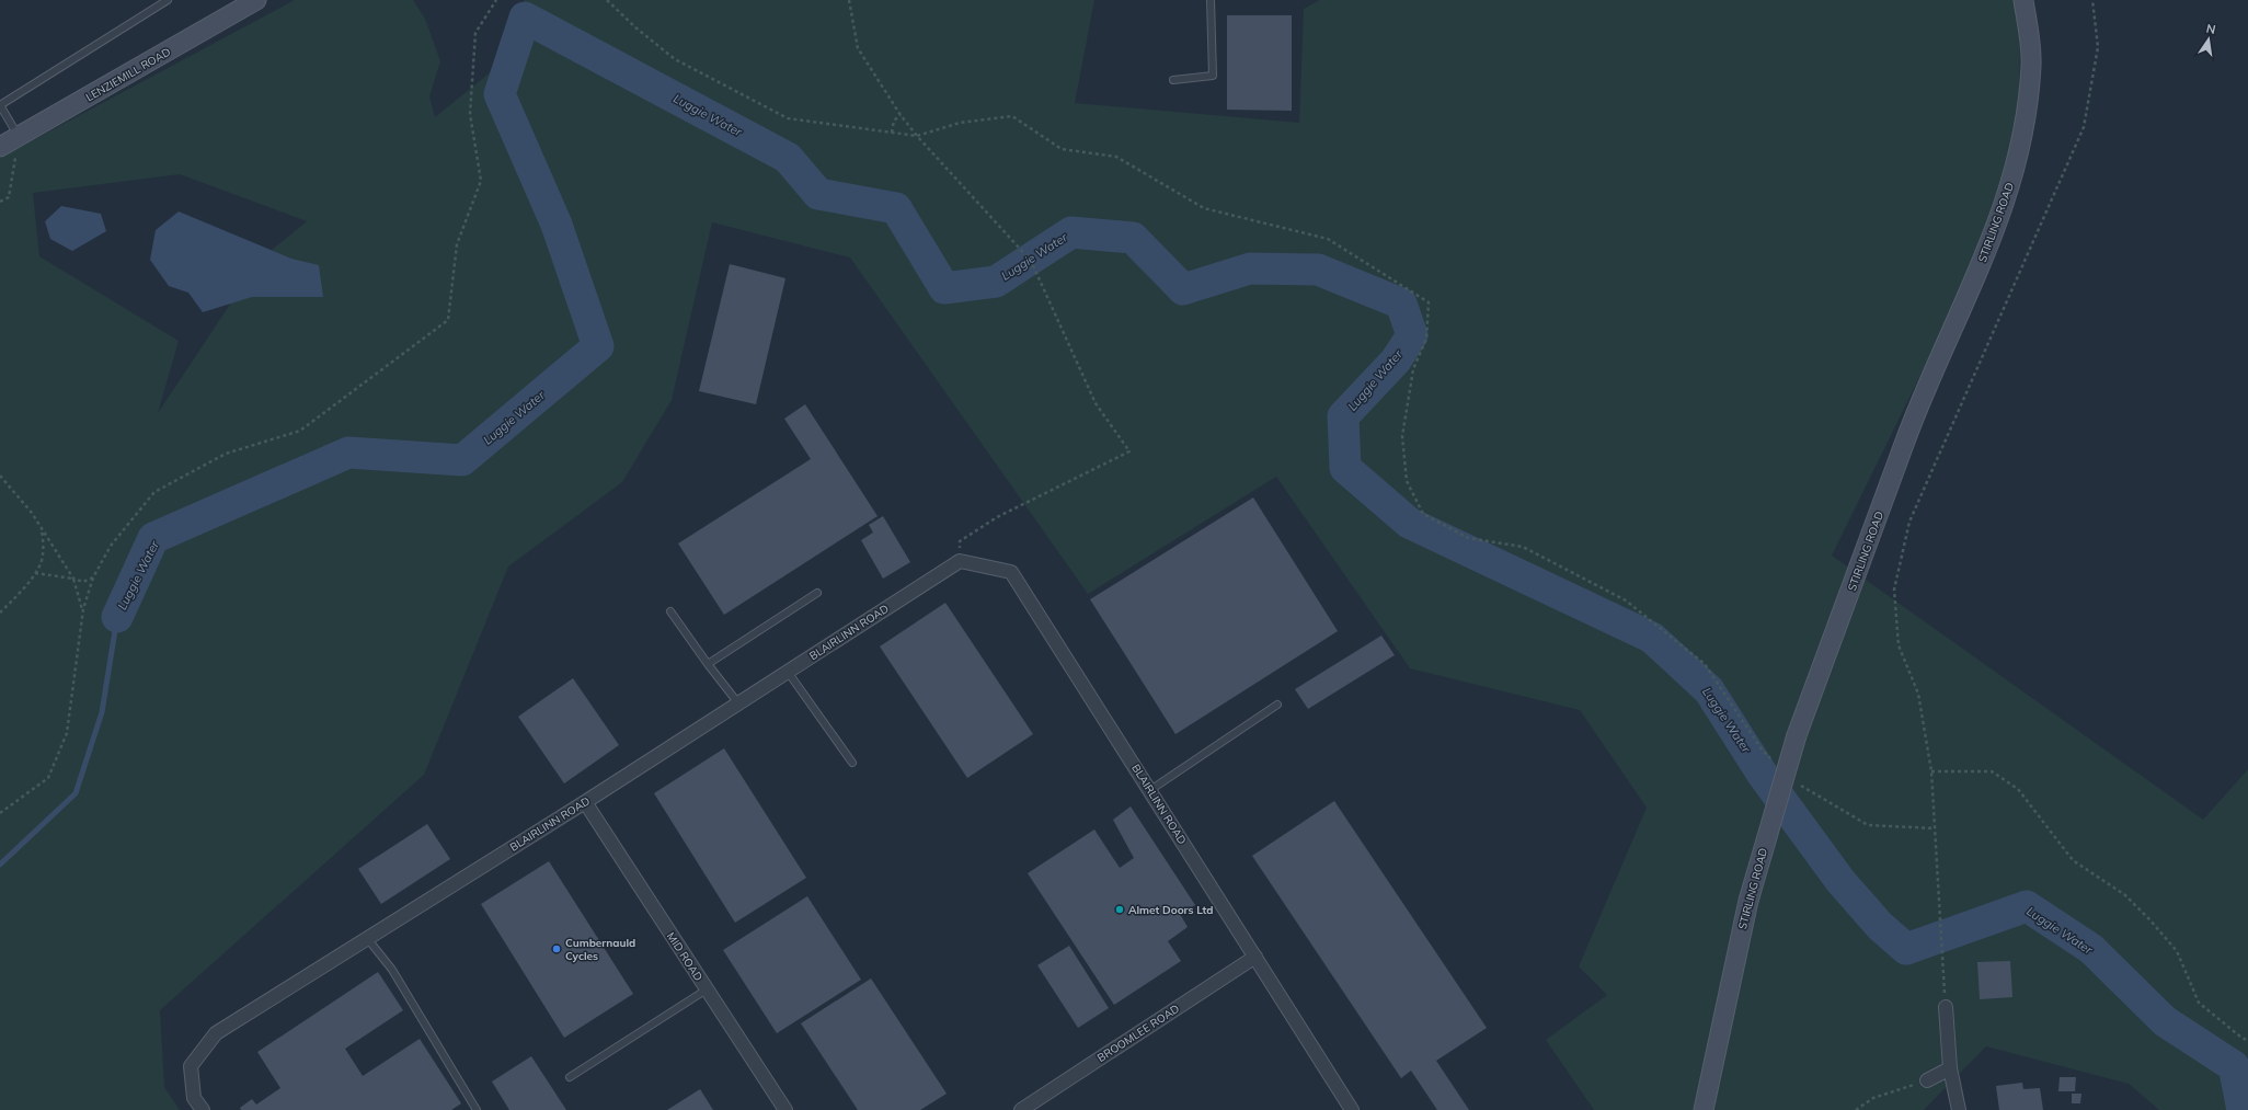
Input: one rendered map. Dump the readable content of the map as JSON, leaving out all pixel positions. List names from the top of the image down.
{
  "streets": {
    "main road": ["LENZIEMILL ROAD", "STIRLING ROAD"],
    "street": ["BLAIRLINN ROAD", "MID ROAD", "BROOMLEE ROAD"]
  },
  "crossings": [
    ["BLAIRLINN ROAD", "MID ROAD"],
    ["BLAIRLINN ROAD", "BROOMLEE ROAD"]
  ],
  "water": ["Luggie Water"],
  "places": ["Almet Doors Ltd", "Cumbernauld Cycles"],
  "north": "top"
}
